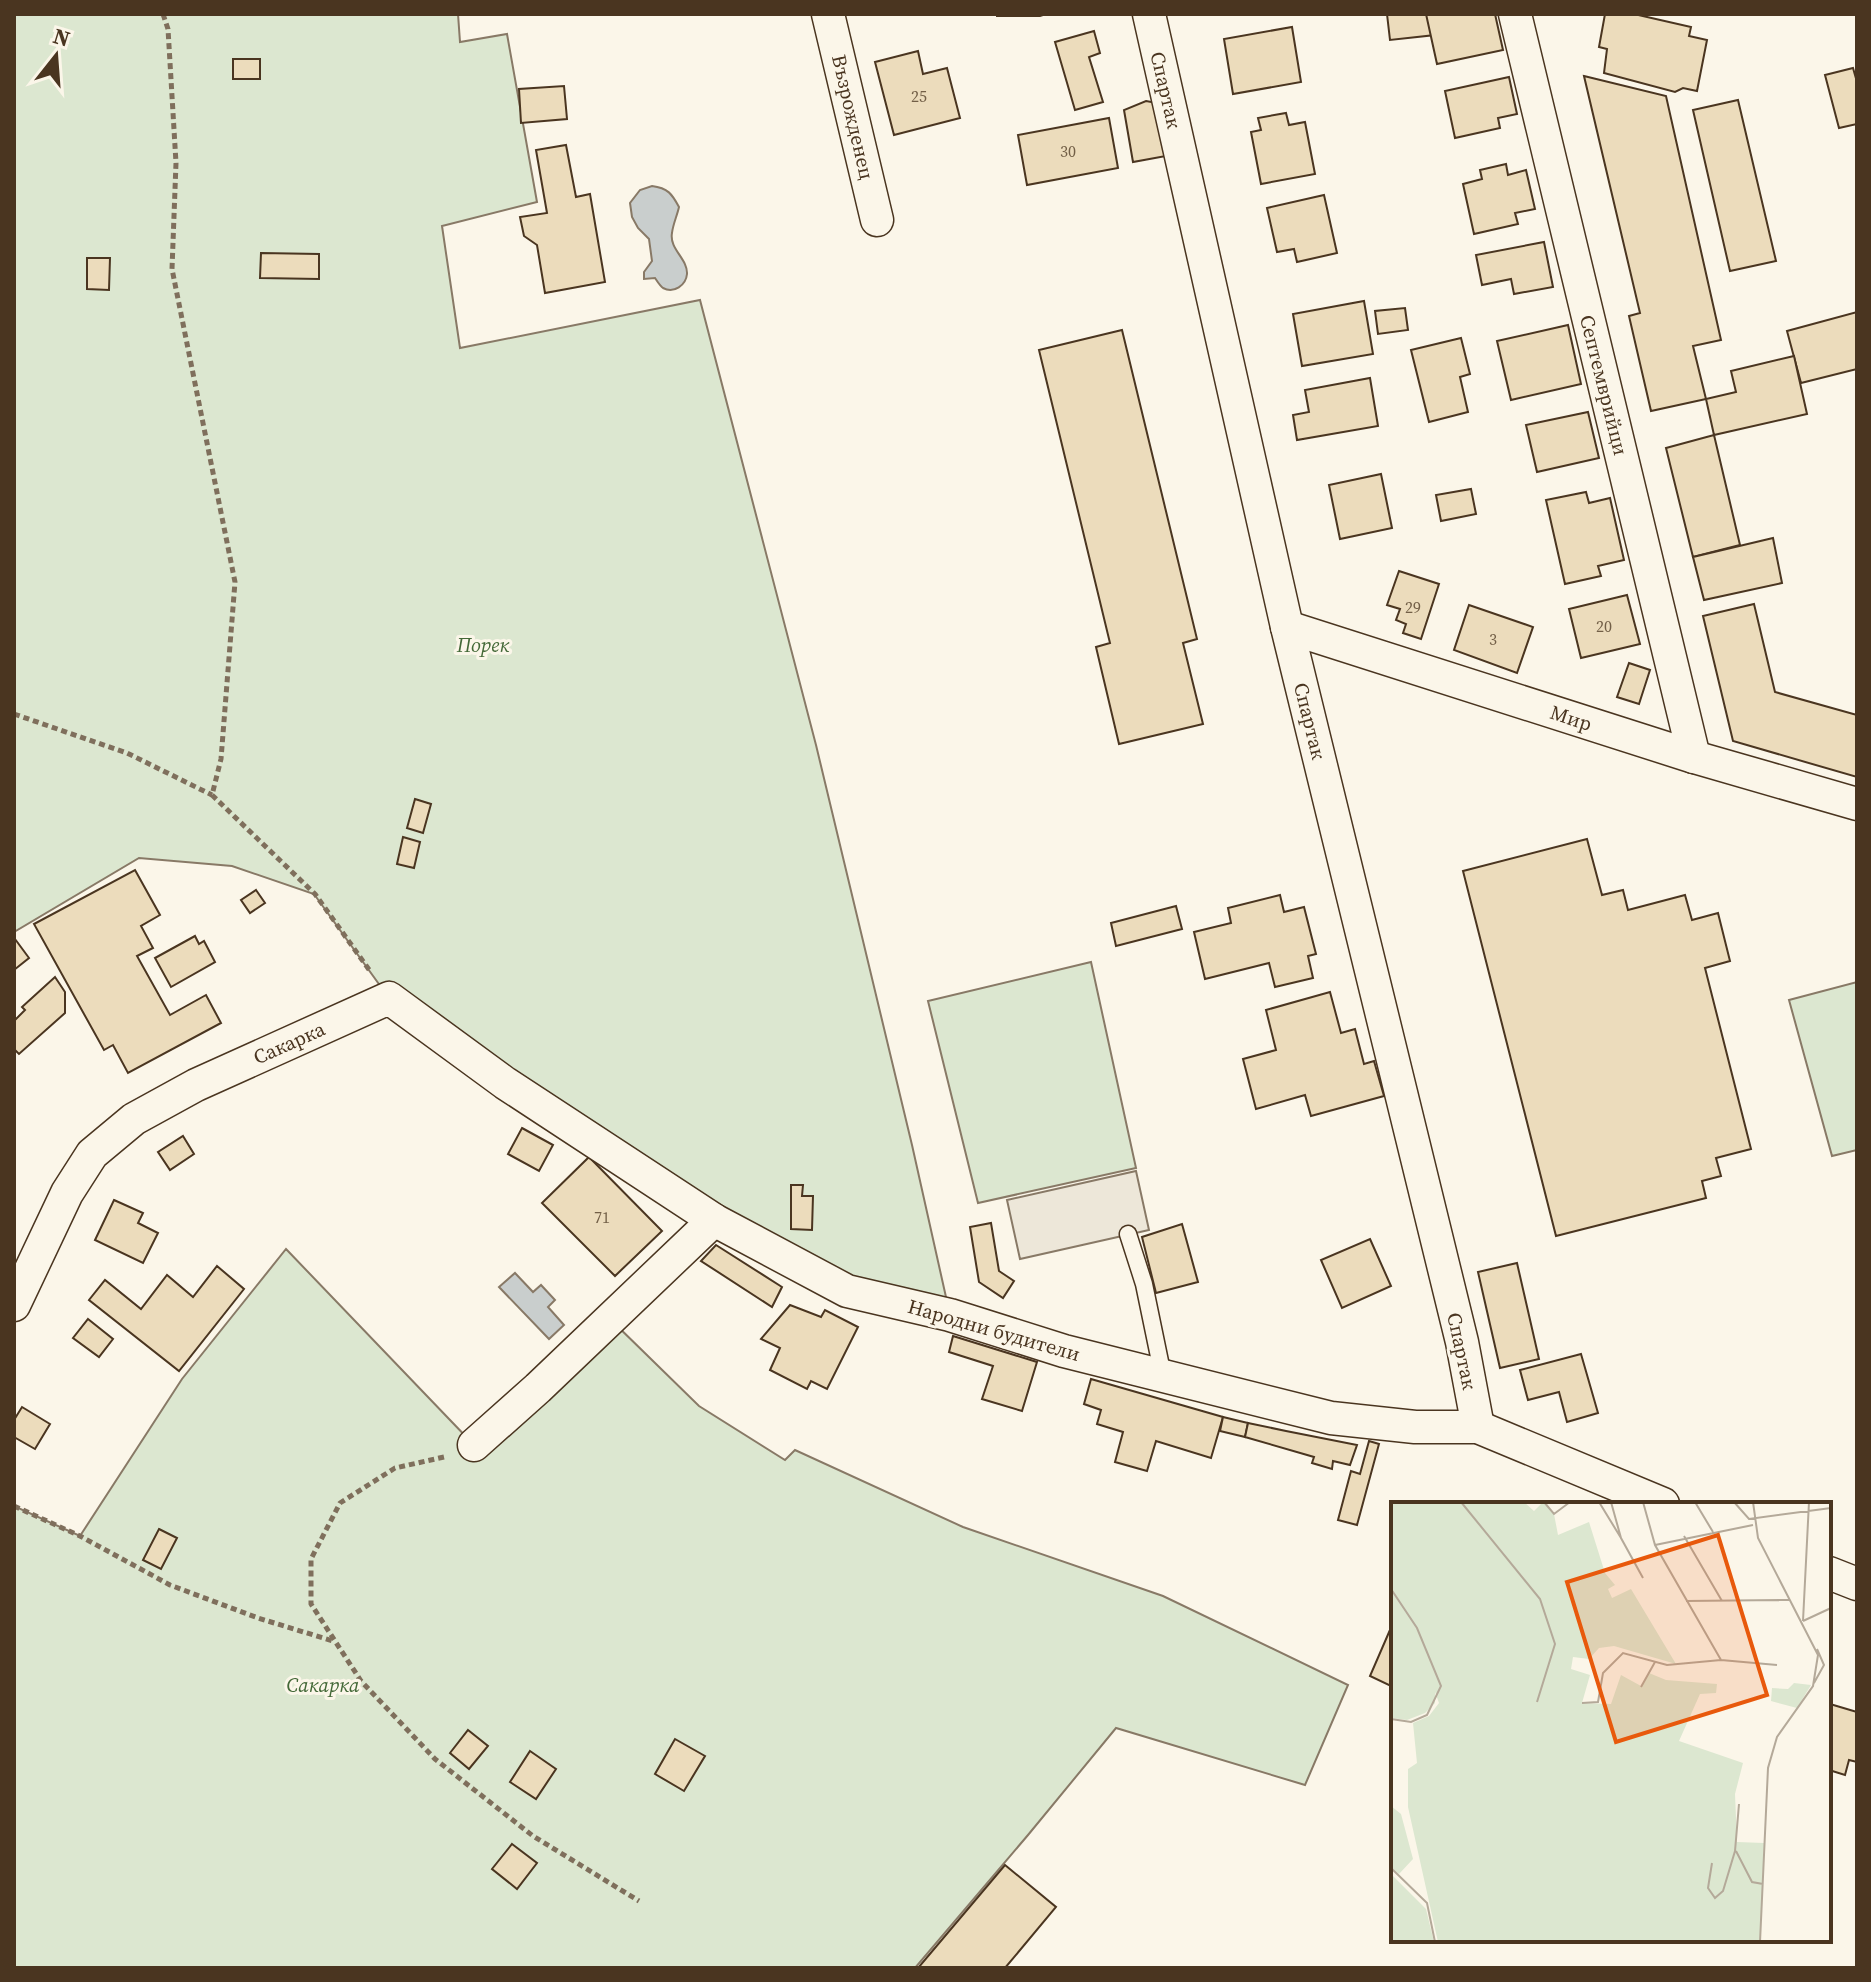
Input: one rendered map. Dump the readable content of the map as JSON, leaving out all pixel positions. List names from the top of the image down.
{
  "streets": {
    "street": [
      "Спартак",
      "Възрожденец",
      "Септемврийци",
      "Мир",
      "Сакарка",
      "Народни будители"
    ]
  },
  "crossings": [
    ["Спартак", "Мир"],
    ["Спартак", "Народни будители"],
    ["Септемврийци", "Мир"],
    ["Сакарка", "Народни будители"]
  ],
  "parks": ["Порек", "Сакарка"],
  "house_numbers": [
    "25",
    "30",
    "29",
    "20",
    "3",
    "71"
  ],
  "north": "top"
}
